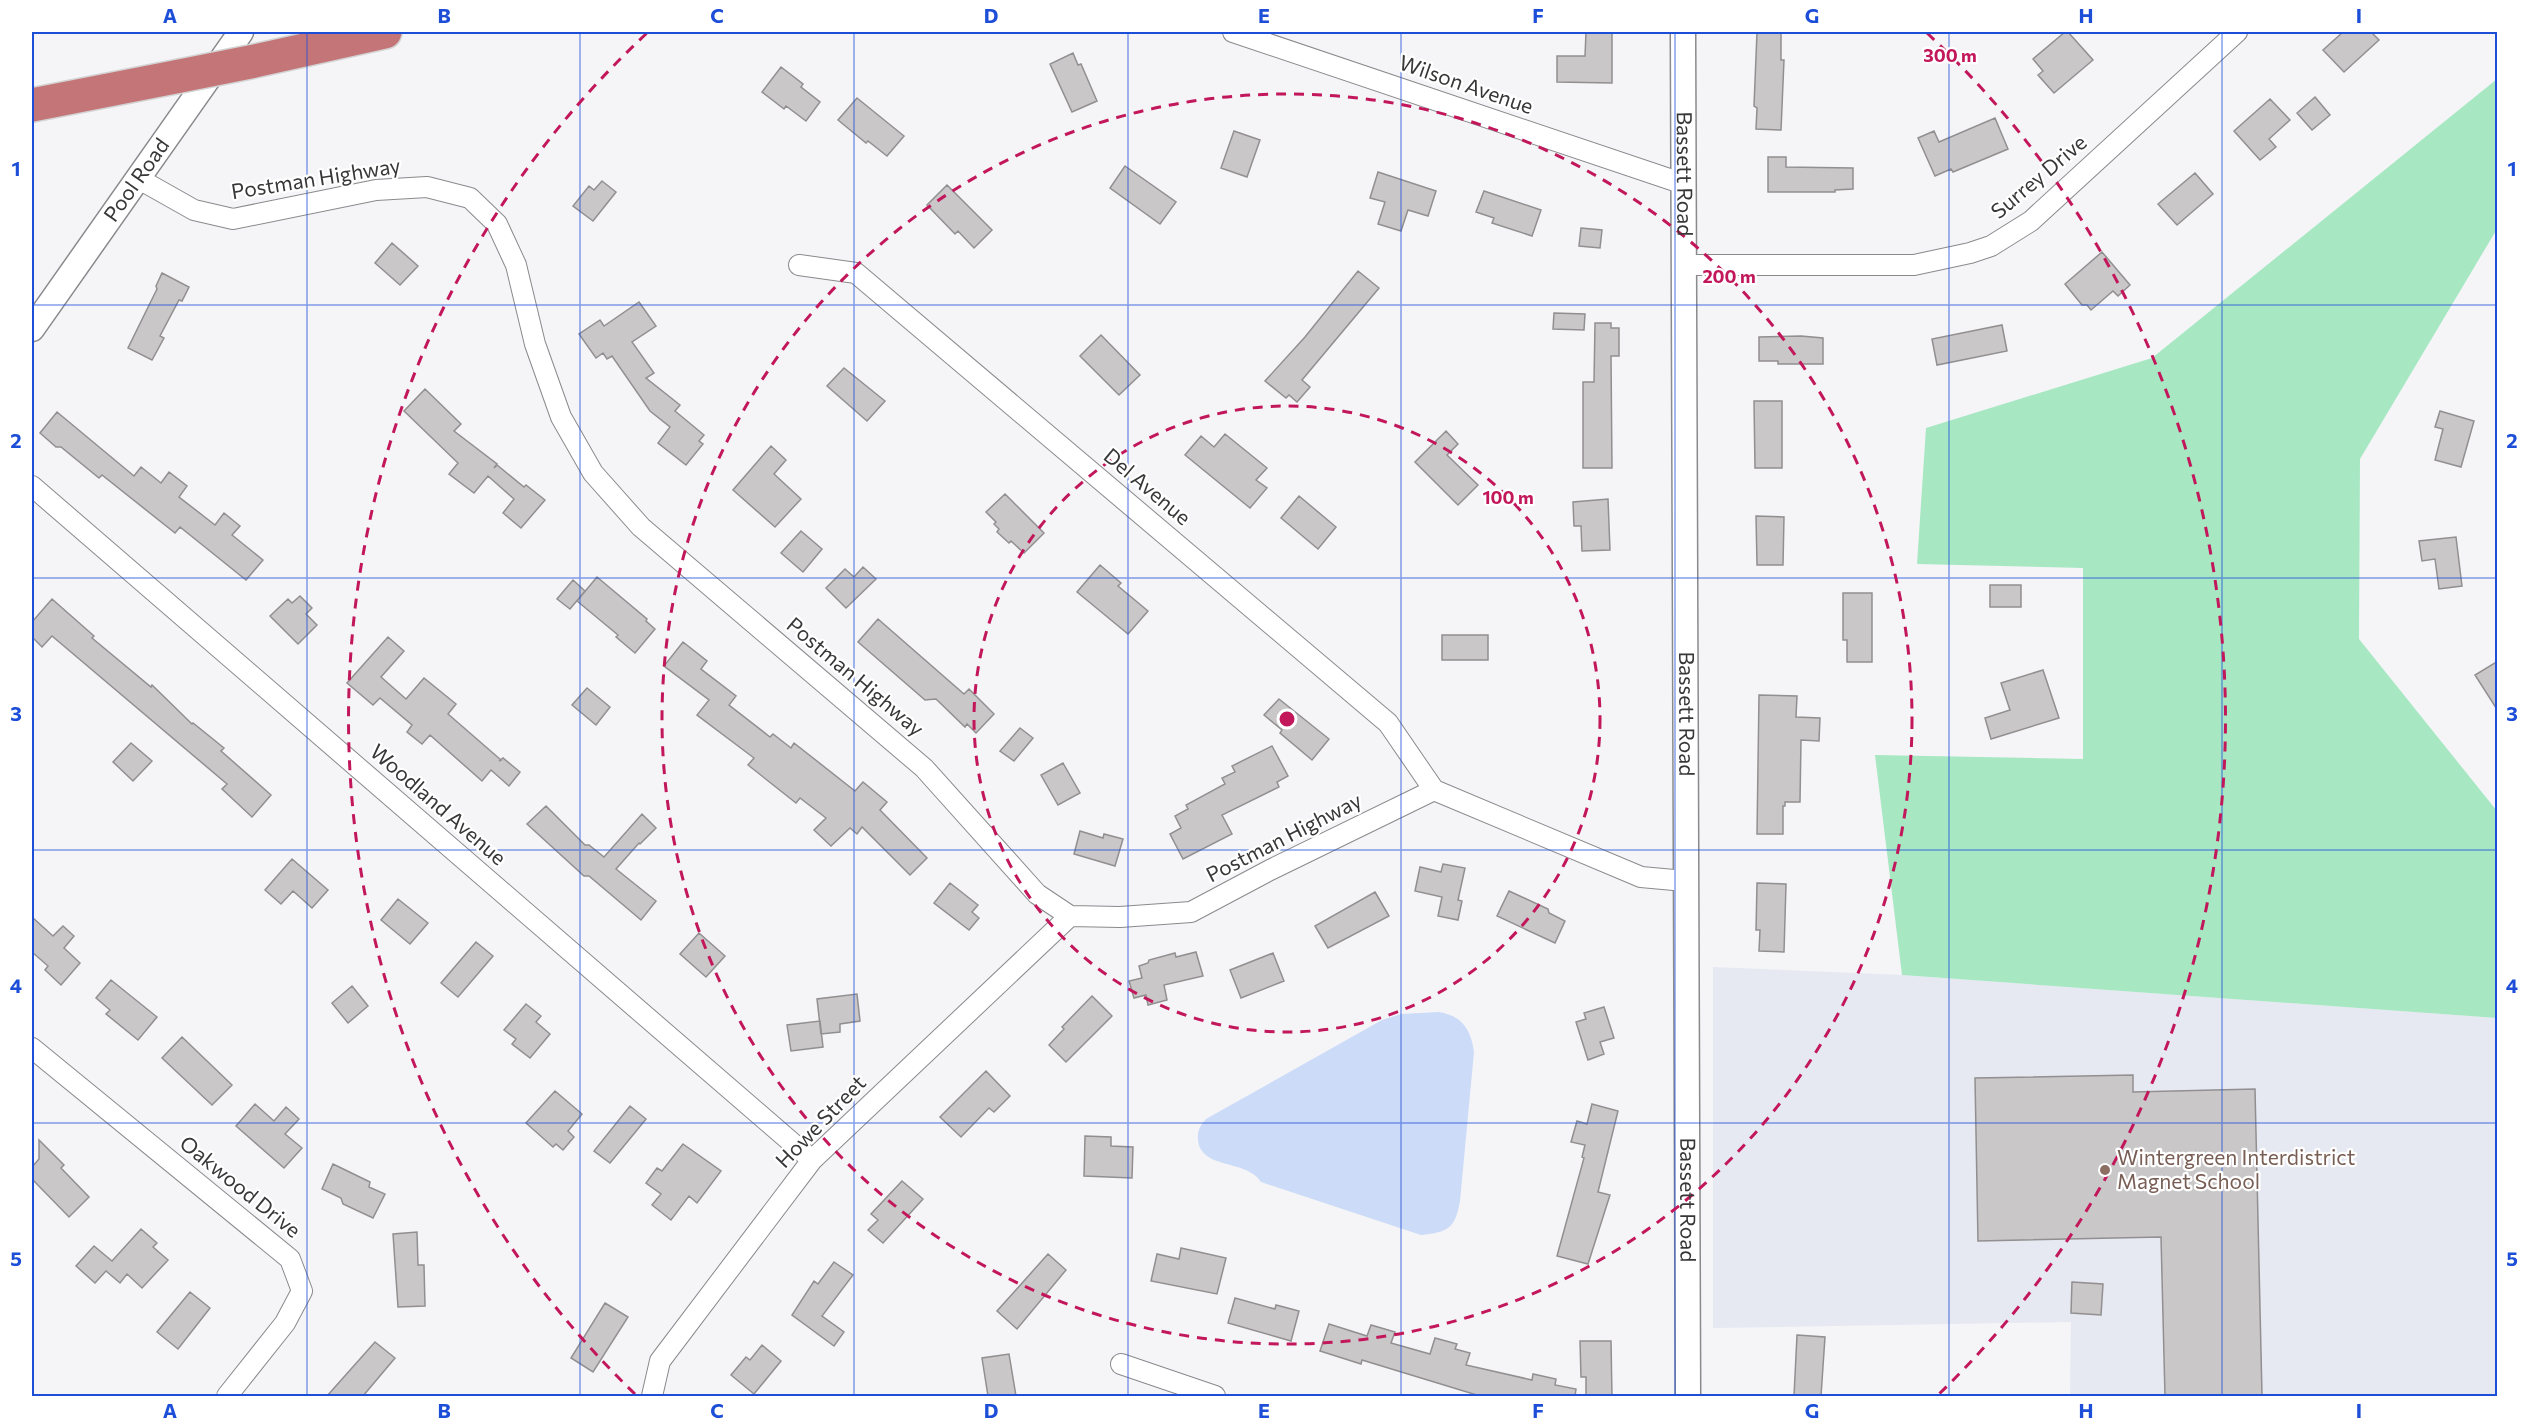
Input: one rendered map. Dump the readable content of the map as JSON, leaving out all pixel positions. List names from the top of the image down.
{
  "streets": {
    "street": [
      "Wilson Avenue",
      "Bassett Road",
      "Surrey Drive",
      "Postman Highway",
      "Pool Road",
      "Del Avenue",
      "Woodland Avenue",
      "Howe Street",
      "Oakwood Drive"
    ]
  },
  "crossings": [
    ["Wilson Avenue", "Bassett Road"],
    ["Bassett Road", "Surrey Drive"],
    ["Postman Highway", "Pool Road"],
    ["Postman Highway", "Del Avenue"],
    ["Postman Highway", "Howe Street"],
    ["Woodland Avenue", "Howe Street"]
  ],
  "places": ["Wintergreen Interdistrict Magnet School"],
  "grid": {
    "columns": [
      "A",
      "B",
      "C",
      "D",
      "E",
      "F",
      "G",
      "H",
      "I"
    ],
    "rows": [
      "1",
      "2",
      "3",
      "4",
      "5"
    ]
  },
  "rings": ["300 m", "200 m", "100 m"]
}
